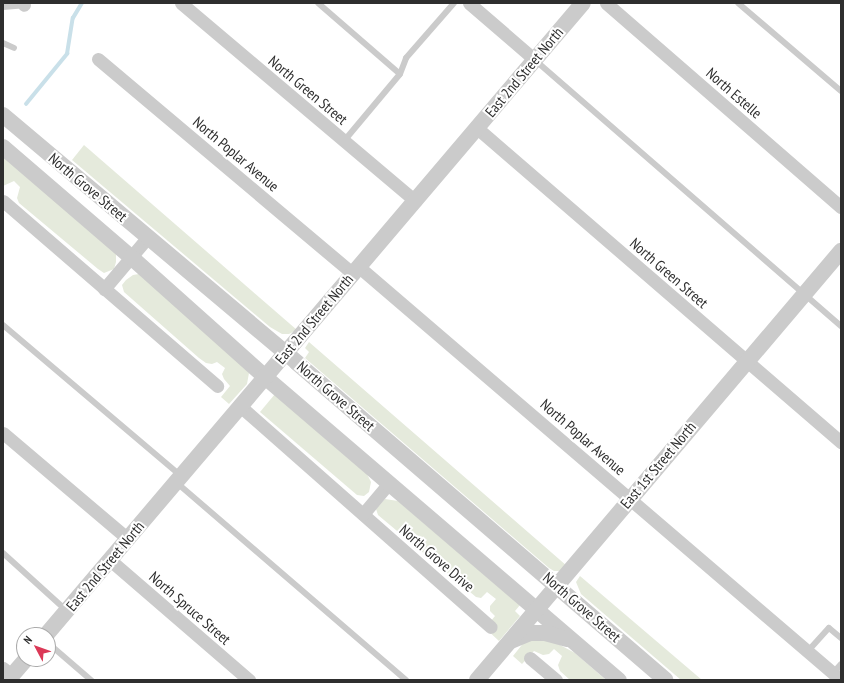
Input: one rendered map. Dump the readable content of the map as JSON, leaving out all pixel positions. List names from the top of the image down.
{
  "streets": {
    "street": [
      "East 2nd Street North",
      "North Green Street",
      "North Estelle",
      "North Poplar Avenue",
      "North Grove Street",
      "East 1st Street North",
      "North Grove Drive",
      "North Spruce Street"
    ]
  },
  "crossings": [
    ["East 2nd Street North", "North Green Street"],
    ["East 2nd Street North", "North Poplar Avenue"],
    ["East 2nd Street North", "North Grove Street"],
    ["East 2nd Street North", "North Grove Drive"],
    ["East 2nd Street North", "North Spruce Street"],
    ["North Green Street", "East 1st Street North"],
    ["North Poplar Avenue", "East 1st Street North"],
    ["North Grove Street", "East 1st Street North"]
  ],
  "north": "top left"
}
